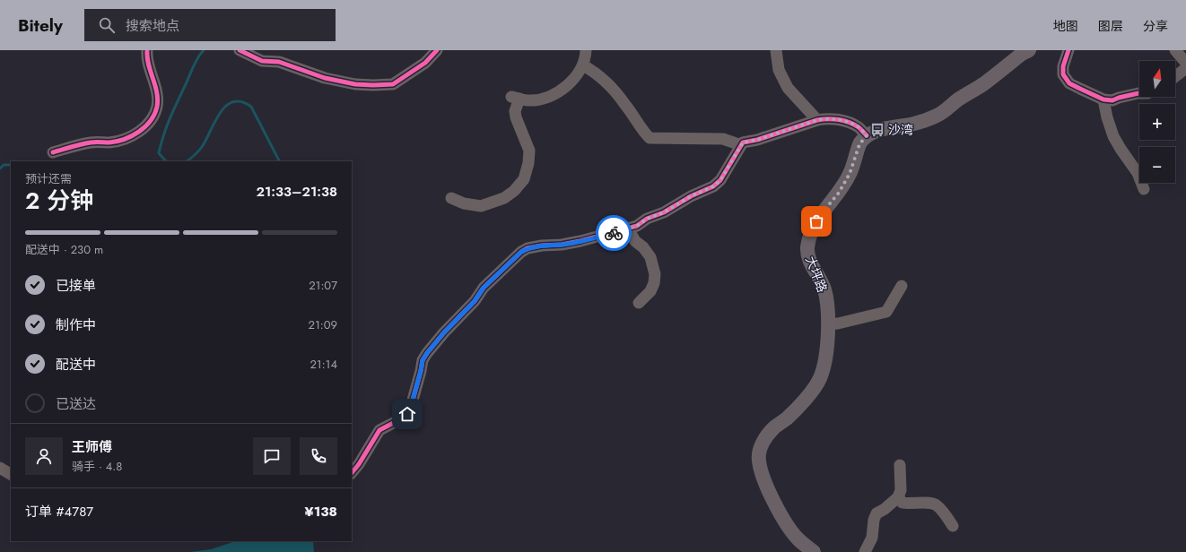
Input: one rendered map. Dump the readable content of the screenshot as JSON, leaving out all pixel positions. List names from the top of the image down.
{
  "streets": {
    "main road": ["大坪路"]
  },
  "places": {
    "bus stop": ["沙湾"]
  },
  "north": "top",
  "page": {
    "header": "Bitely",
    "search": "搜索地点",
    "nav": ["地图", "图层", "分享"],
    "map_buttons": ["+", "−"],
    "heading": ["2 分钟", "预计还需", "21:33–21:38"],
    "panel": [
      "王师傅",
      "骑手 · 4.8",
      "订单 #4787",
      "¥138"
    ],
    "bar": "配送中 · 230 m",
    "list": [
      ["已接单", "21:07"],
      ["制作中", "21:09"],
      ["配送中", "21:14"],
      "已送达"
    ]
  }
}
